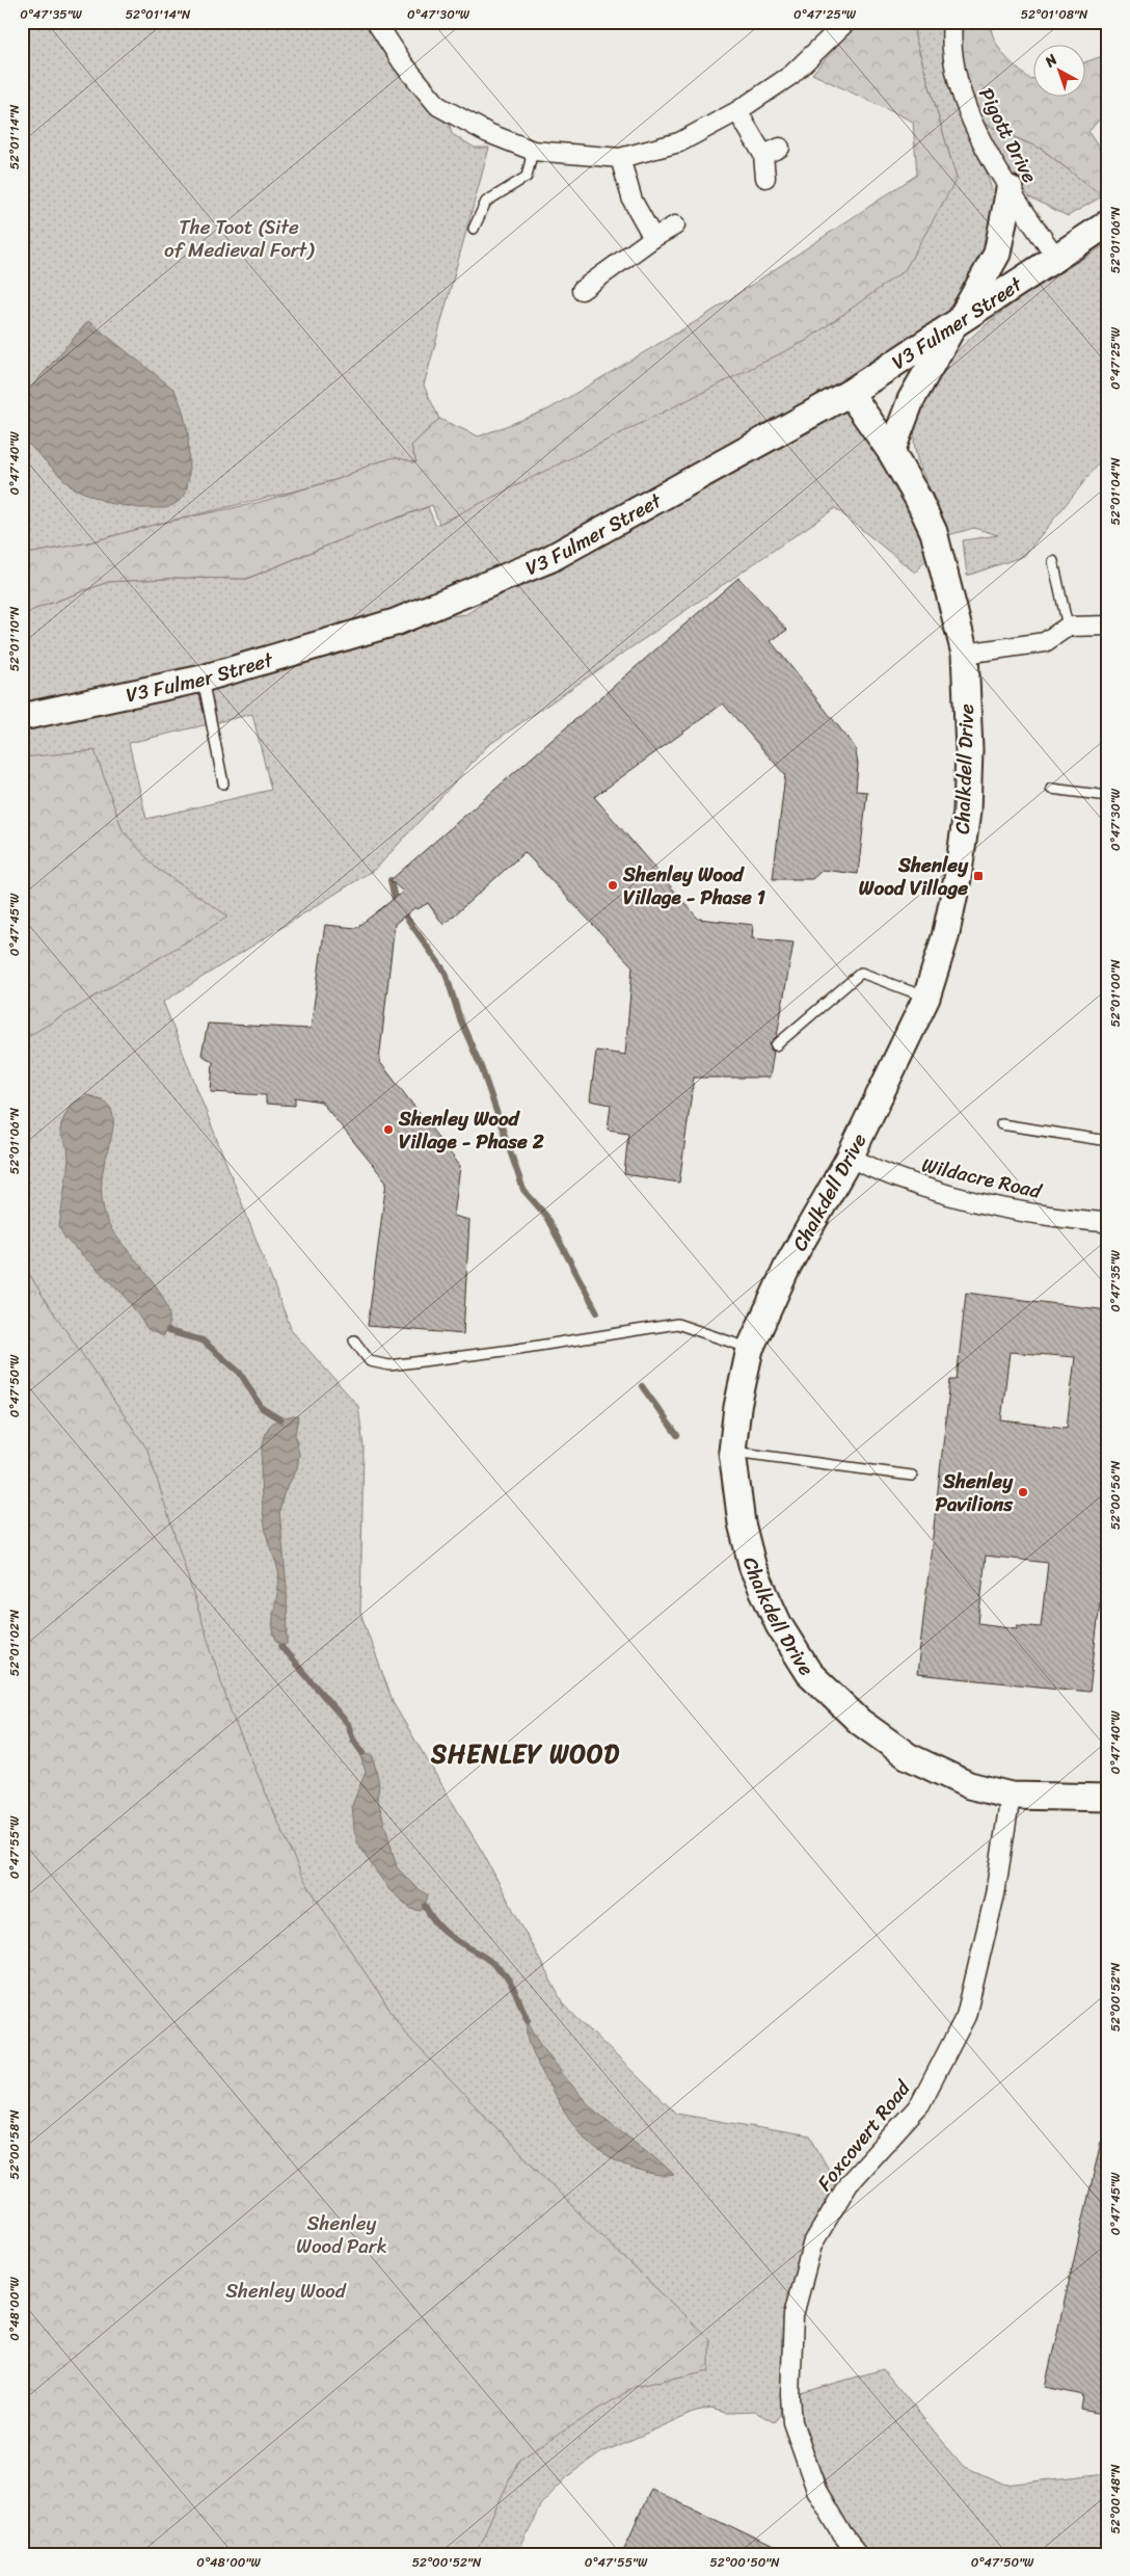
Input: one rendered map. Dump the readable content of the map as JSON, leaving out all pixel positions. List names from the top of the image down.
{
  "streets": {
    "street": [
      "Pigott Drive",
      "V3 Fulmer Street",
      "Chalkdell Drive",
      "Wildacre Road",
      "Foxcovert Road"
    ]
  },
  "crossings": [
    ["Pigott Drive", "V3 Fulmer Street"],
    ["V3 Fulmer Street", "Chalkdell Drive"],
    ["Chalkdell Drive", "Wildacre Road"],
    ["Chalkdell Drive", "Foxcovert Road"]
  ],
  "districts": ["SHENLEY WOOD"],
  "parks": ["The Toot (Site of Medieval Fort)", "Shenley Wood Park", "Shenley Wood"],
  "places": {
    "transit": ["Shenley Wood Village"],
    "other": ["Shenley Wood Village - Phase 1", "Shenley Wood Village - Phase 2", "Shenley Pavilions"]
  },
  "north": "top left",
  "coordinates": [
    "0°47'35\"W",
    "52°01'14\"N",
    "0°47'30\"W",
    "0°47'25\"W",
    "52°01'08\"N",
    "52°01'06\"N",
    "0°47'40\"W",
    "52°01'04\"N",
    "52°01'10\"N",
    "0°47'45\"W",
    "52°01'00\"N",
    "0°47'50\"W",
    "52°00'56\"N",
    "52°01'02\"N",
    "0°47'55\"W",
    "52°00'52\"N",
    "52°00'58\"N",
    "0°48'00\"W",
    "52°00'48\"N",
    "52°00'50\"N"
  ]
}
